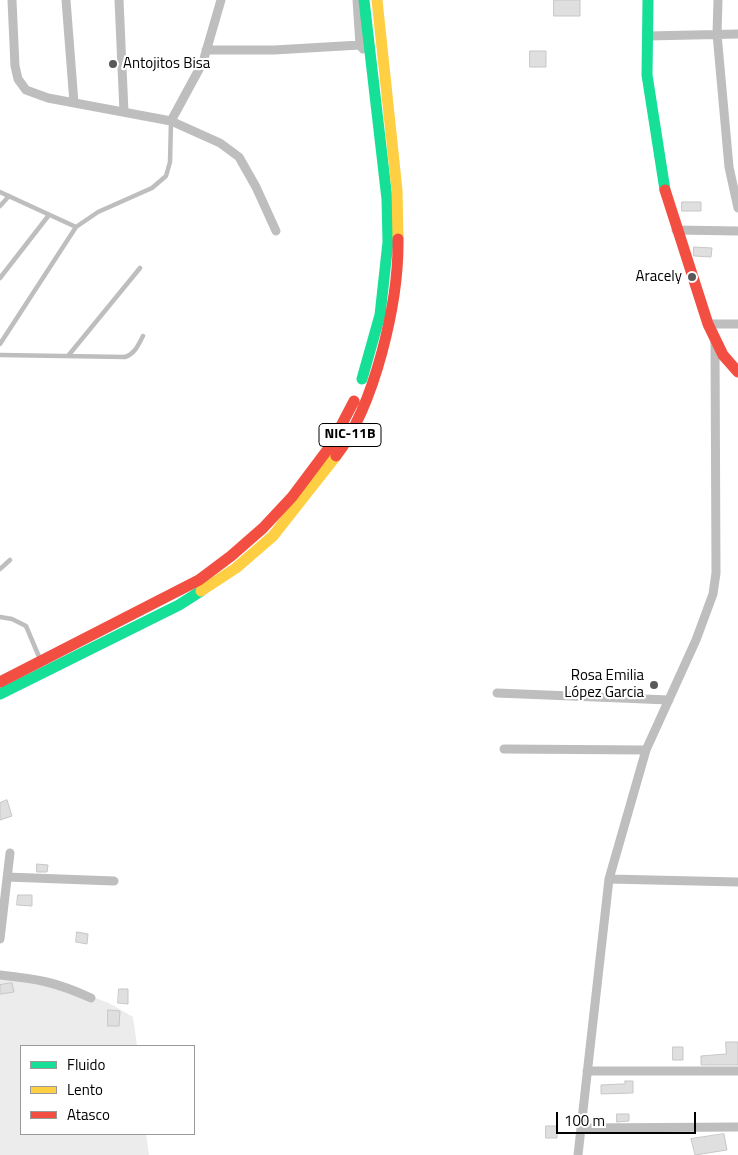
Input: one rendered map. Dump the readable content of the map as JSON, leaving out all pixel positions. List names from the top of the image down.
{
  "streets": {
    "main road": ["NIC-11B"]
  },
  "places": ["Antojitos Bisa", "Aracely", "Rosa Emilia López Garcia"],
  "legend": ["Fluido", "Lento", "Atasco"],
  "scale_bar": "100 m"
}
